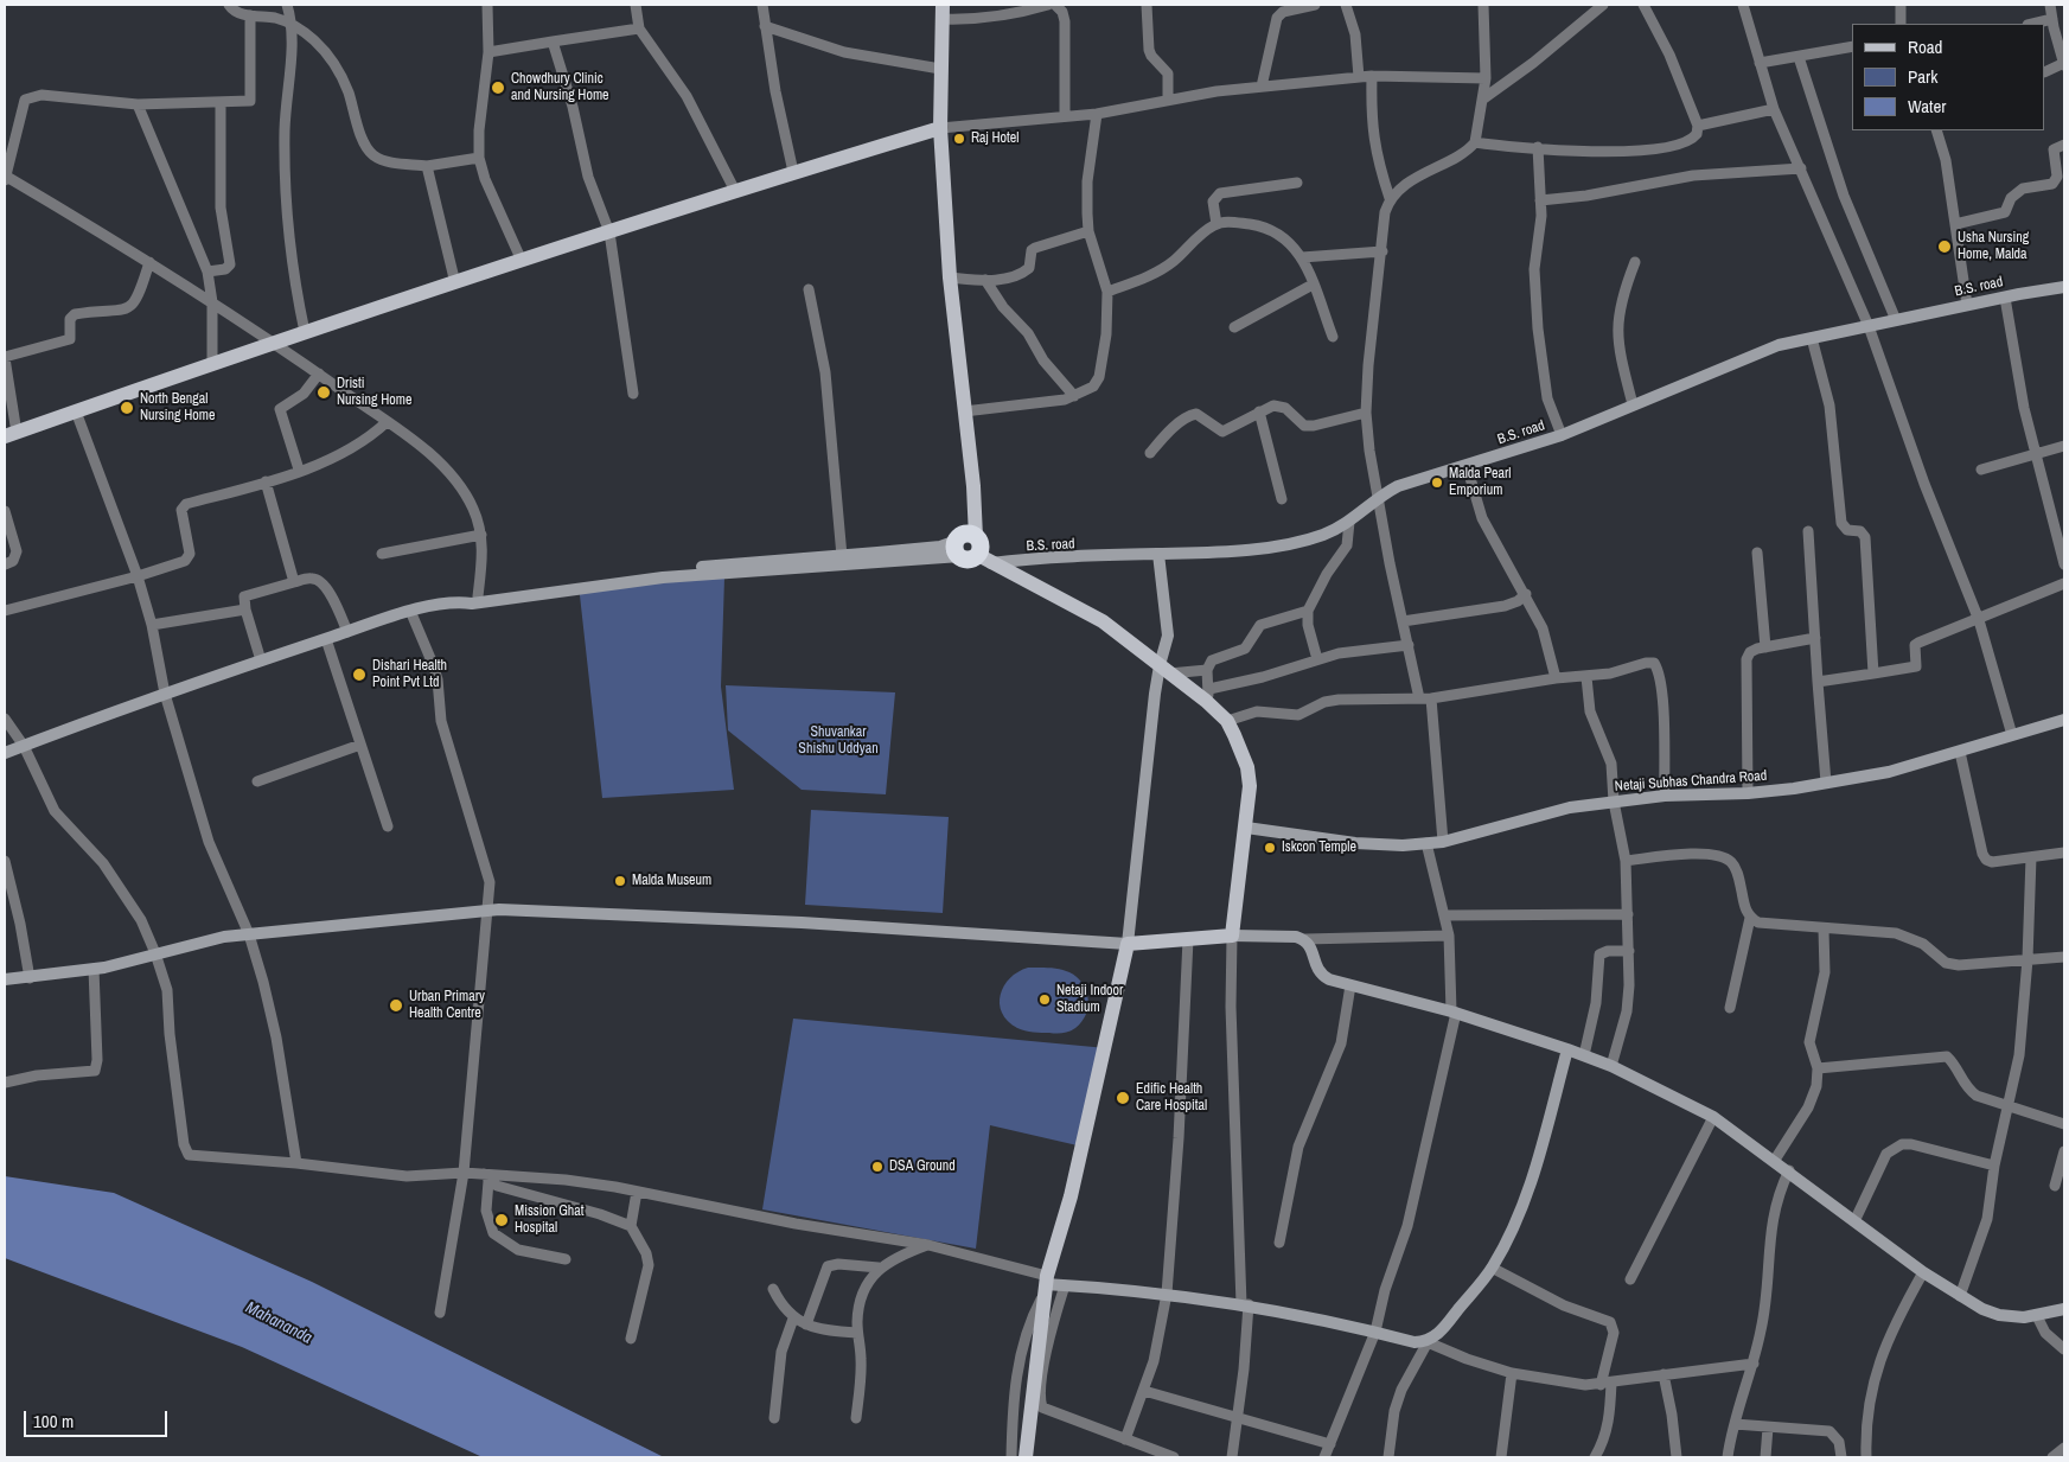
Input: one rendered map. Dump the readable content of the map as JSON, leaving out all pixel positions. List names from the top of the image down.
{
  "streets": {
    "street": ["B.S. road", "Netaji Subhas Chandra Road"]
  },
  "water": ["Mahananda"],
  "parks": ["Shuvankar Shishu Uddyan"],
  "places": [
    "Chowdhury Clinic and Nursing Home",
    "Raj Hotel",
    "Usha Nursing Home, Malda",
    "Dristi Nursing Home",
    "North Bengal Nursing Home",
    "Malda Pearl Emporium",
    "Dishari Health Point Pvt Ltd",
    "Iskcon Temple",
    "Malda Museum",
    "Netaji Indoor Stadium",
    "Urban Primary Health Centre",
    "Edific Health Care Hospital",
    "DSA Ground",
    "Mission Ghat Hospital"
  ],
  "legend": ["Road", "Park", "Water"],
  "scale_bar": "100 m"
}
